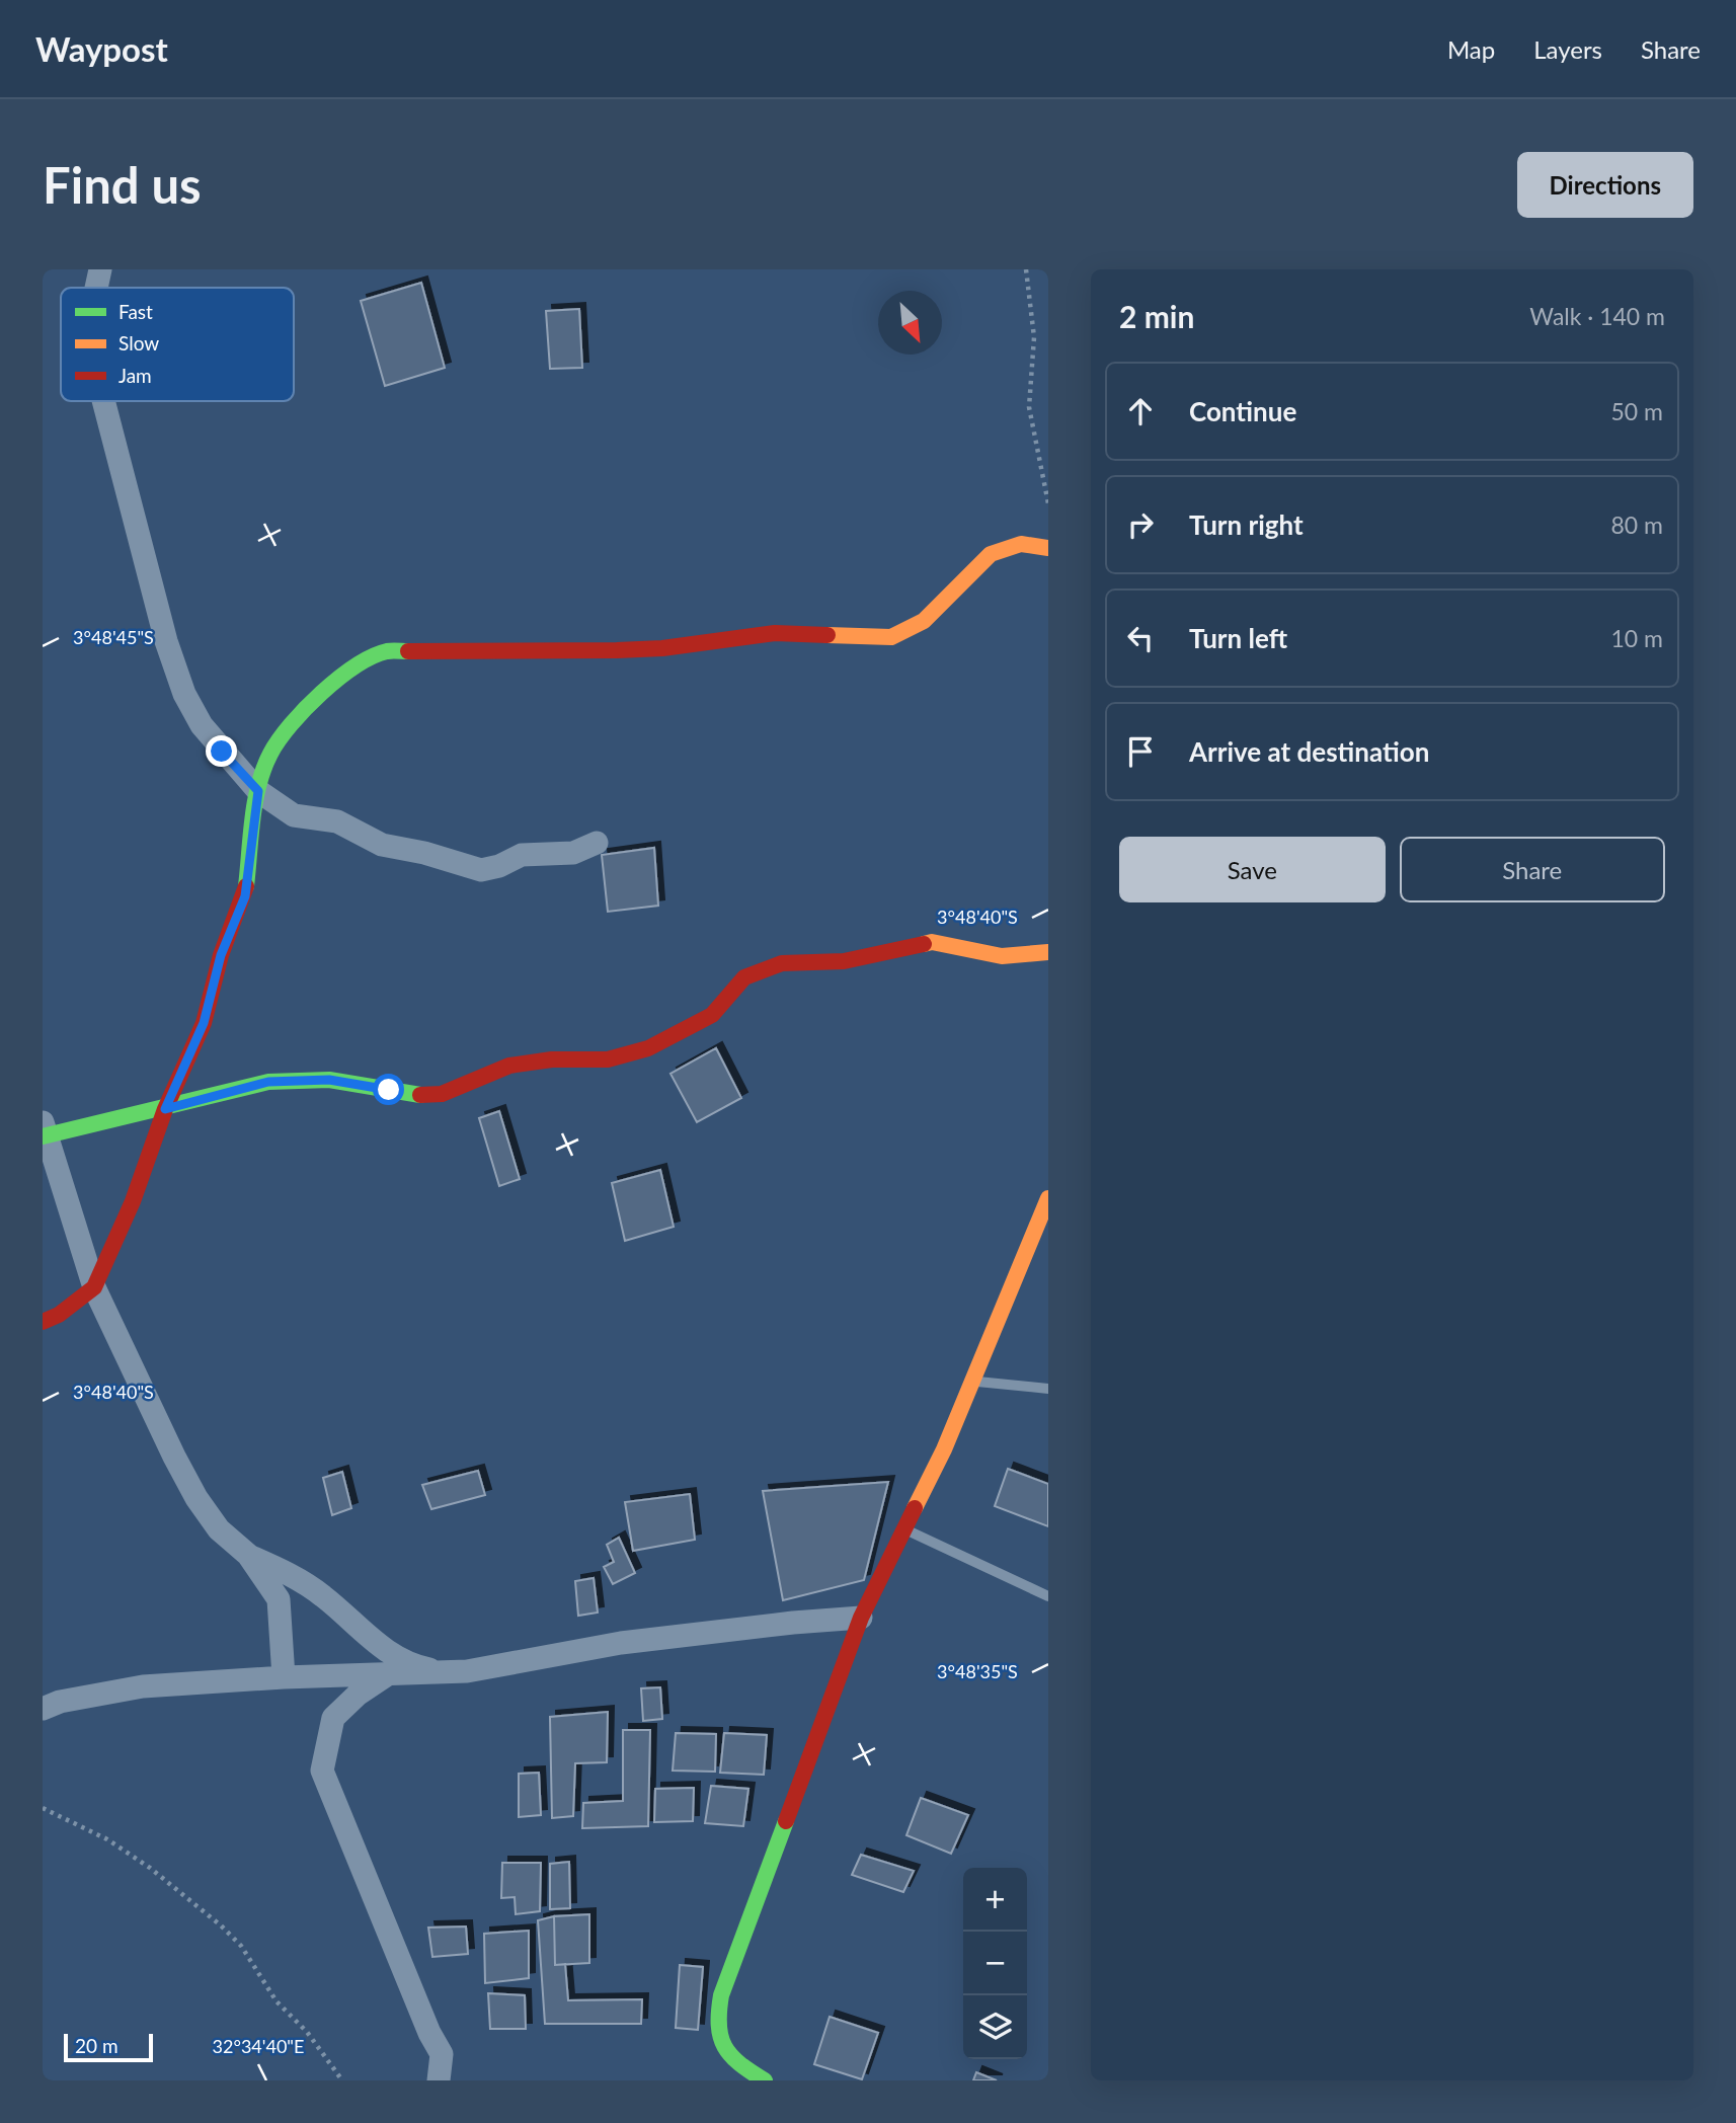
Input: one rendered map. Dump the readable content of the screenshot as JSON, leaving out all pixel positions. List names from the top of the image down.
{
  "legend": ["Fast", "Slow", "Jam"],
  "scale_bar": "20 m",
  "north": "bottom right",
  "page": {
    "header": "Waypost",
    "nav": ["Map", "Layers", "Share"],
    "buttons": [
      "Directions",
      ["Save", "Share"]
    ],
    "title": "Find us",
    "heading": ["2 min", "Walk · 140 m"],
    "list": [
      ["Continue", "50 m"],
      ["Turn right", "80 m"],
      ["Turn left", "10 m"],
      "Arrive at destination"
    ],
    "map_buttons": ["+", "−"],
    "scale": "20 m"
  },
  "coordinates": [
    "3°48'45\"S",
    "3°48'40\"S",
    "3°48'35\"S",
    "32°34'40\"E"
  ]
}
